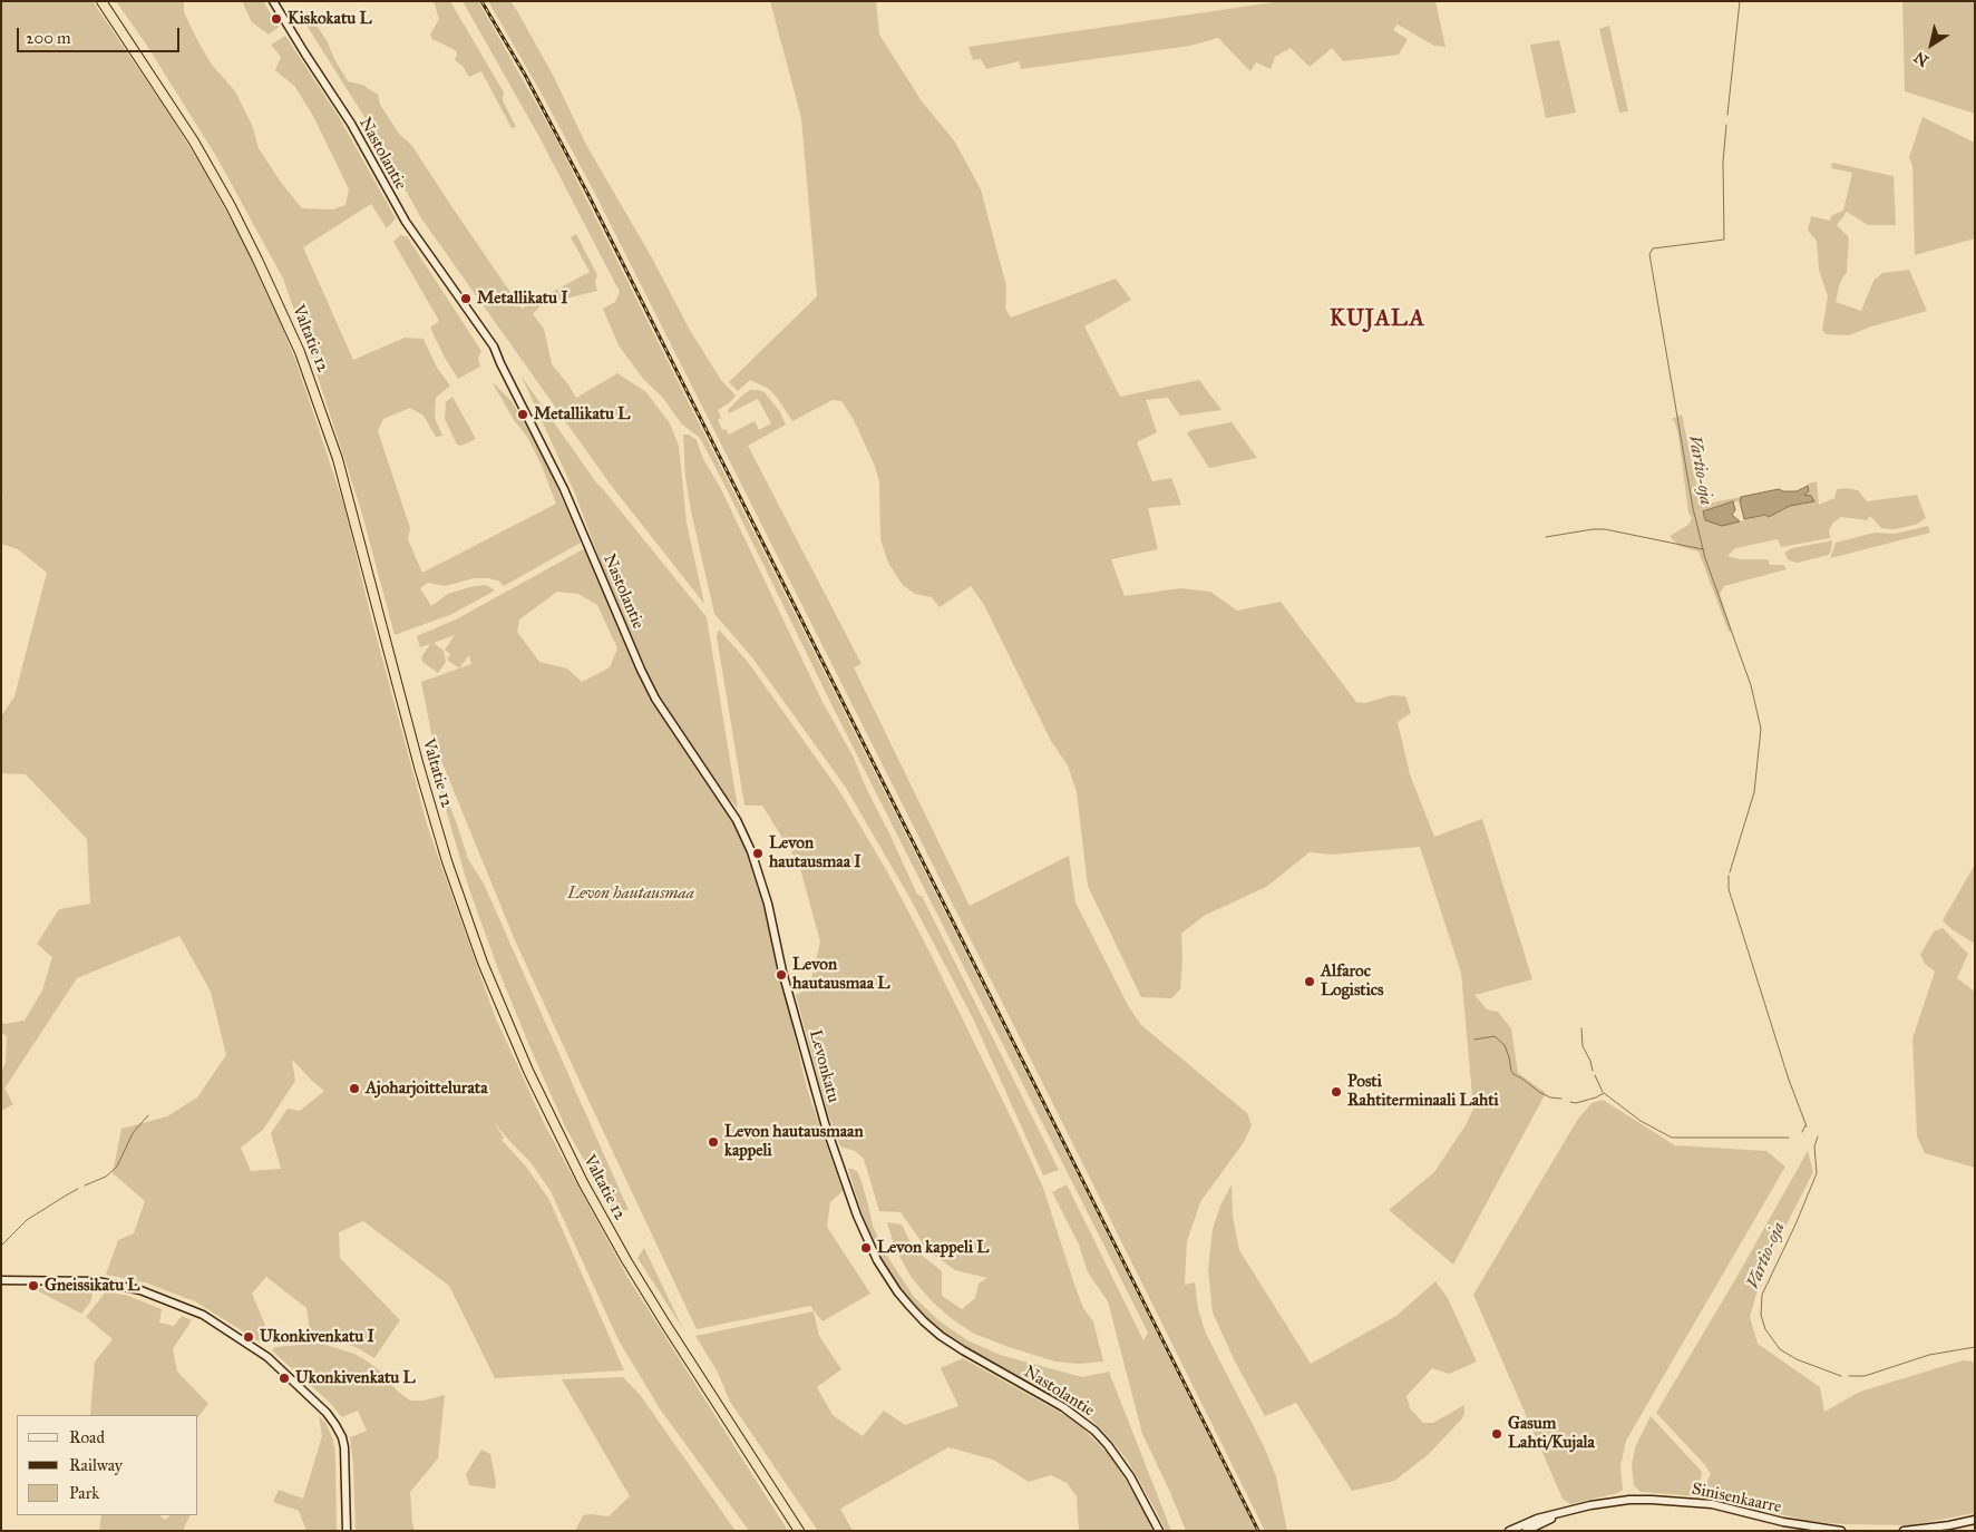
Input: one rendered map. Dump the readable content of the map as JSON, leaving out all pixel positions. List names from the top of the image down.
{
  "streets": {
    "highway": ["Valtatie 12"],
    "main road": ["Nastolantie", "Levonkatu", "Sinisenkaarre"]
  },
  "crossings": [
    ["Nastolantie", "Levonkatu"]
  ],
  "districts": ["KUJALA"],
  "water": ["Vartio-oja"],
  "parks": ["Levon hautausmaa"],
  "places": [
    "Kiskokatu L",
    "Metallikatu I",
    "Metallikatu L",
    "Levon hautausmaa I",
    "Levon hautausmaa L",
    "Alfaroc Logistics",
    "Ajoharjoittelurata",
    "Posti Rahtiterminaali Lahti",
    "Levon hautausmaan kappeli",
    "Levon kappeli L",
    "Gneissikatu L",
    "Ukonkivenkatu I",
    "Ukonkivenkatu L",
    "Gasum Lahti/Kujala"
  ],
  "legend": ["Road", "Railway", "Park"],
  "scale_bar": "200 m",
  "north": "bottom left"
}
